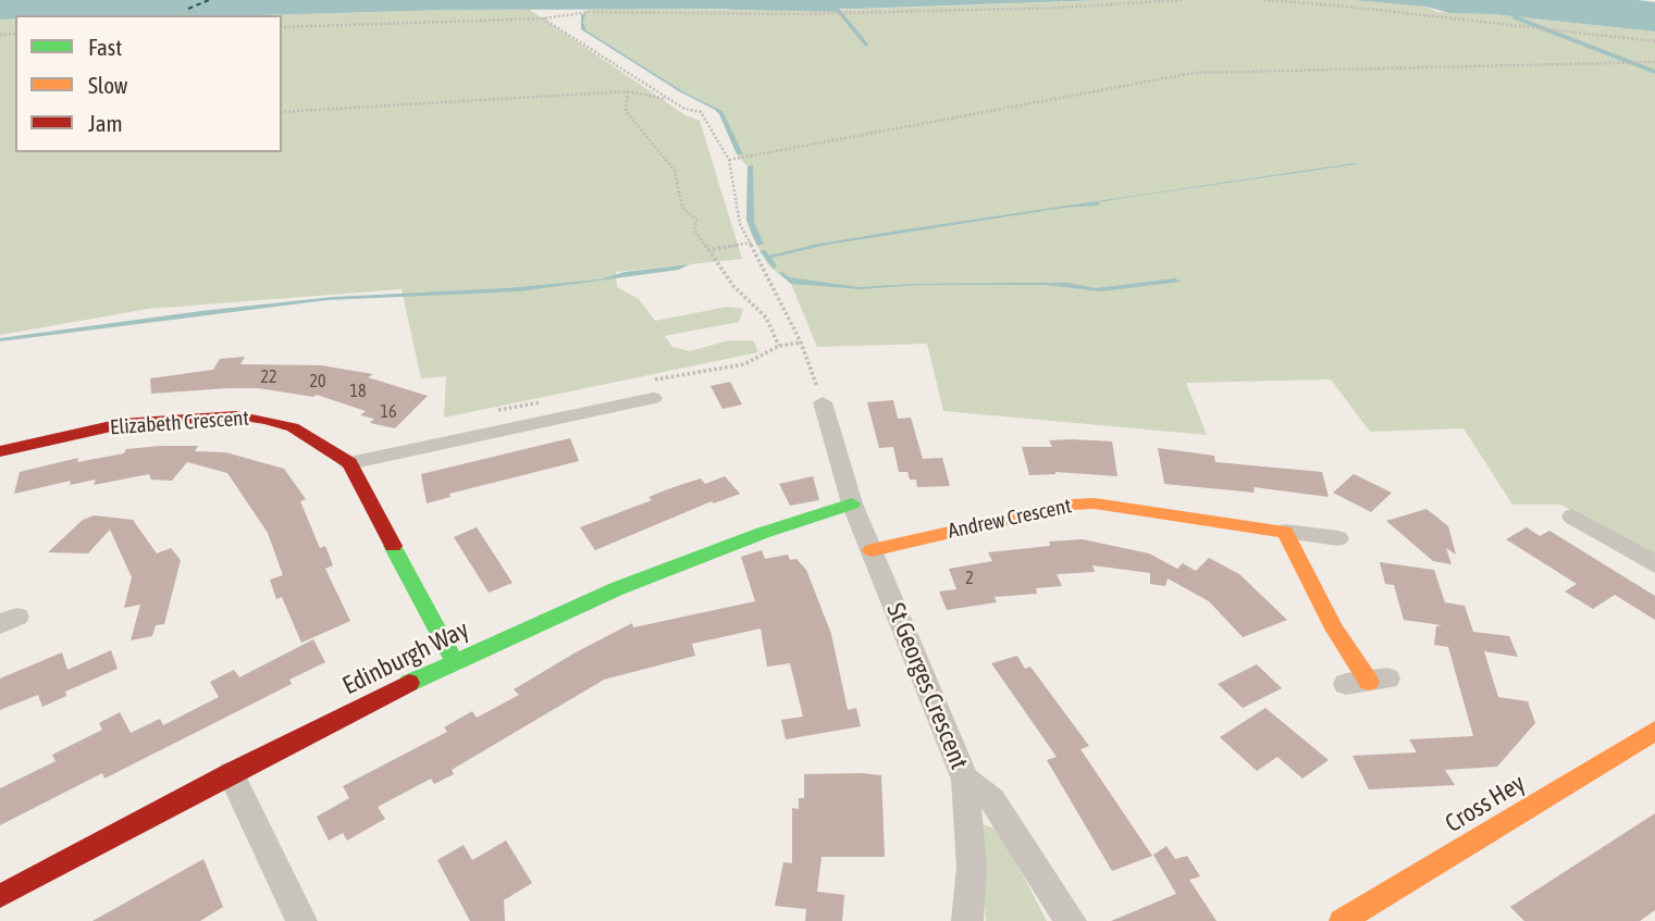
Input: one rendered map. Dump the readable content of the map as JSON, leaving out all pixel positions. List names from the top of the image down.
{
  "streets": {
    "street": [
      "Elizabeth Crescent",
      "Andrew Crescent",
      "Edinburgh Way",
      "St Georges Crescent",
      "Cross Hey"
    ]
  },
  "crossings": [
    ["Elizabeth Crescent", "Edinburgh Way"],
    ["Andrew Crescent", "St Georges Crescent"],
    ["Edinburgh Way", "St Georges Crescent"]
  ],
  "house_numbers": [
    "22",
    "20",
    "18",
    "16",
    "2"
  ],
  "legend": ["Fast", "Slow", "Jam"]
}
